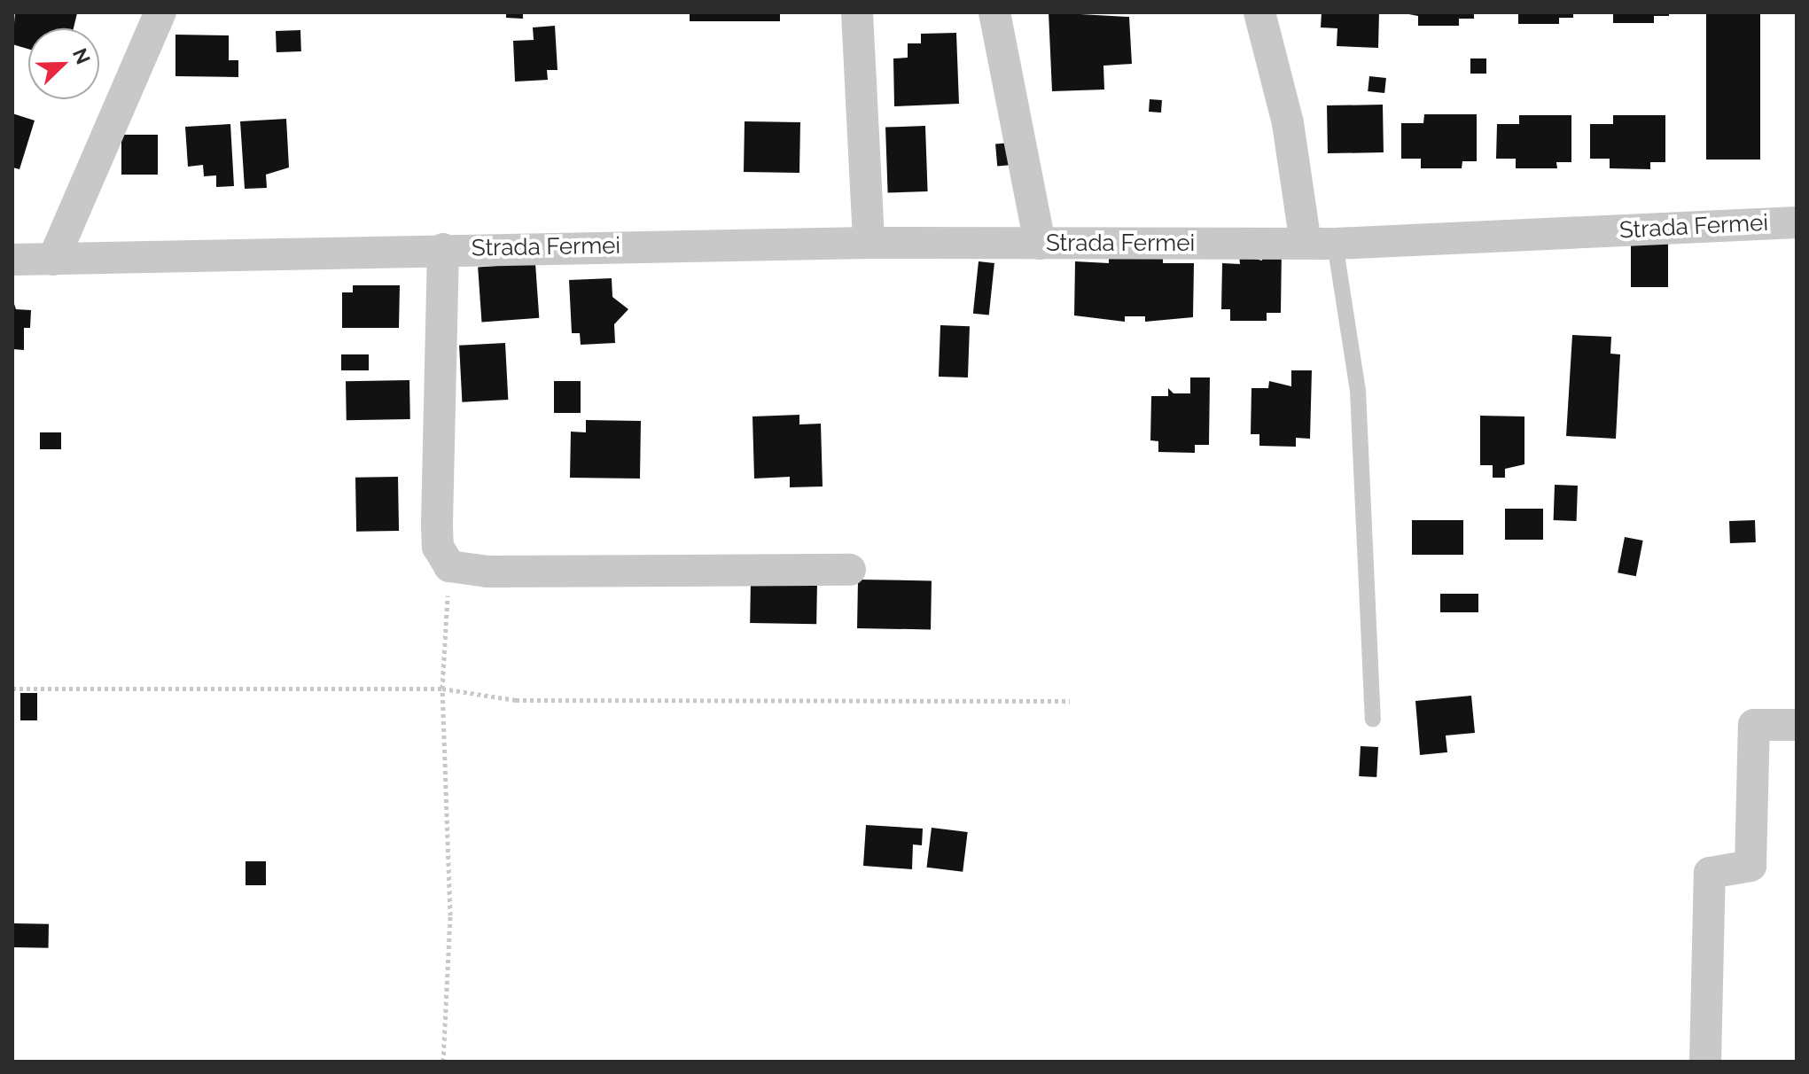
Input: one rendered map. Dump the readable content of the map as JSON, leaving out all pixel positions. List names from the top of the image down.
{
  "streets": {
    "street": ["Strada Fermei"]
  },
  "north": "top right"
}
